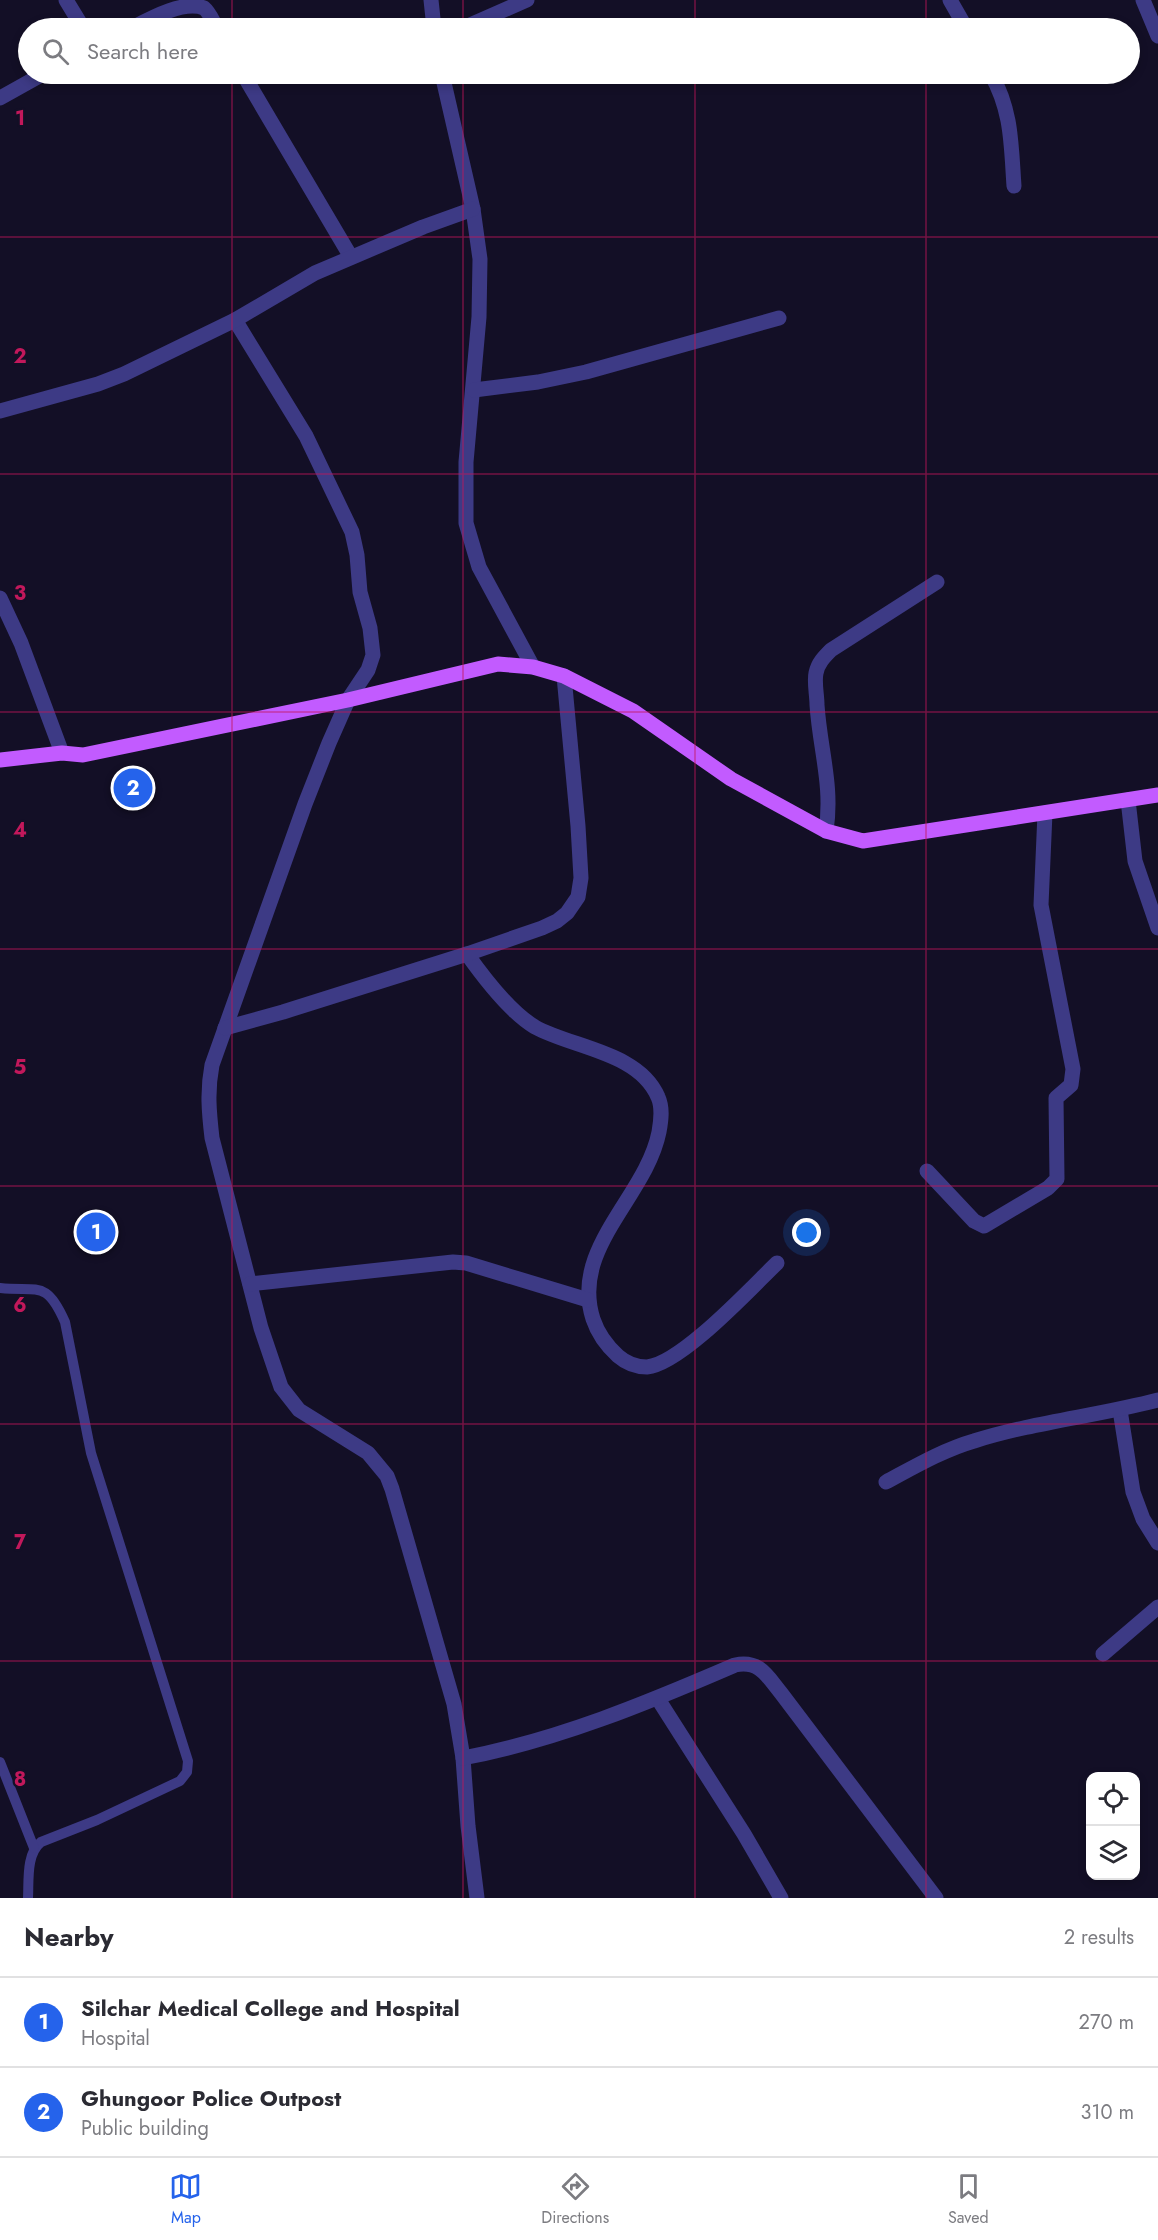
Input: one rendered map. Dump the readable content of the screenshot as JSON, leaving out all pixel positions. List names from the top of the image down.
{
  "page": {
    "search": "Search here",
    "pins": ["2", "1"],
    "heading": ["Nearby", "2 results"],
    "list": [
      {
        "mark": "1",
        "name": "Silchar Medical College and Hospital",
        "note": "Hospital",
        "value": "270 m"
      },
      {
        "mark": "2",
        "name": "Ghungoor Police Outpost",
        "note": "Public building",
        "value": "310 m"
      }
    ],
    "nav": ["Map", "Directions", "Saved"]
  },
  "grid": {
    "rows": [
      "1",
      "2",
      "3",
      "4",
      "5",
      "6",
      "7",
      "8"
    ]
  }
}
